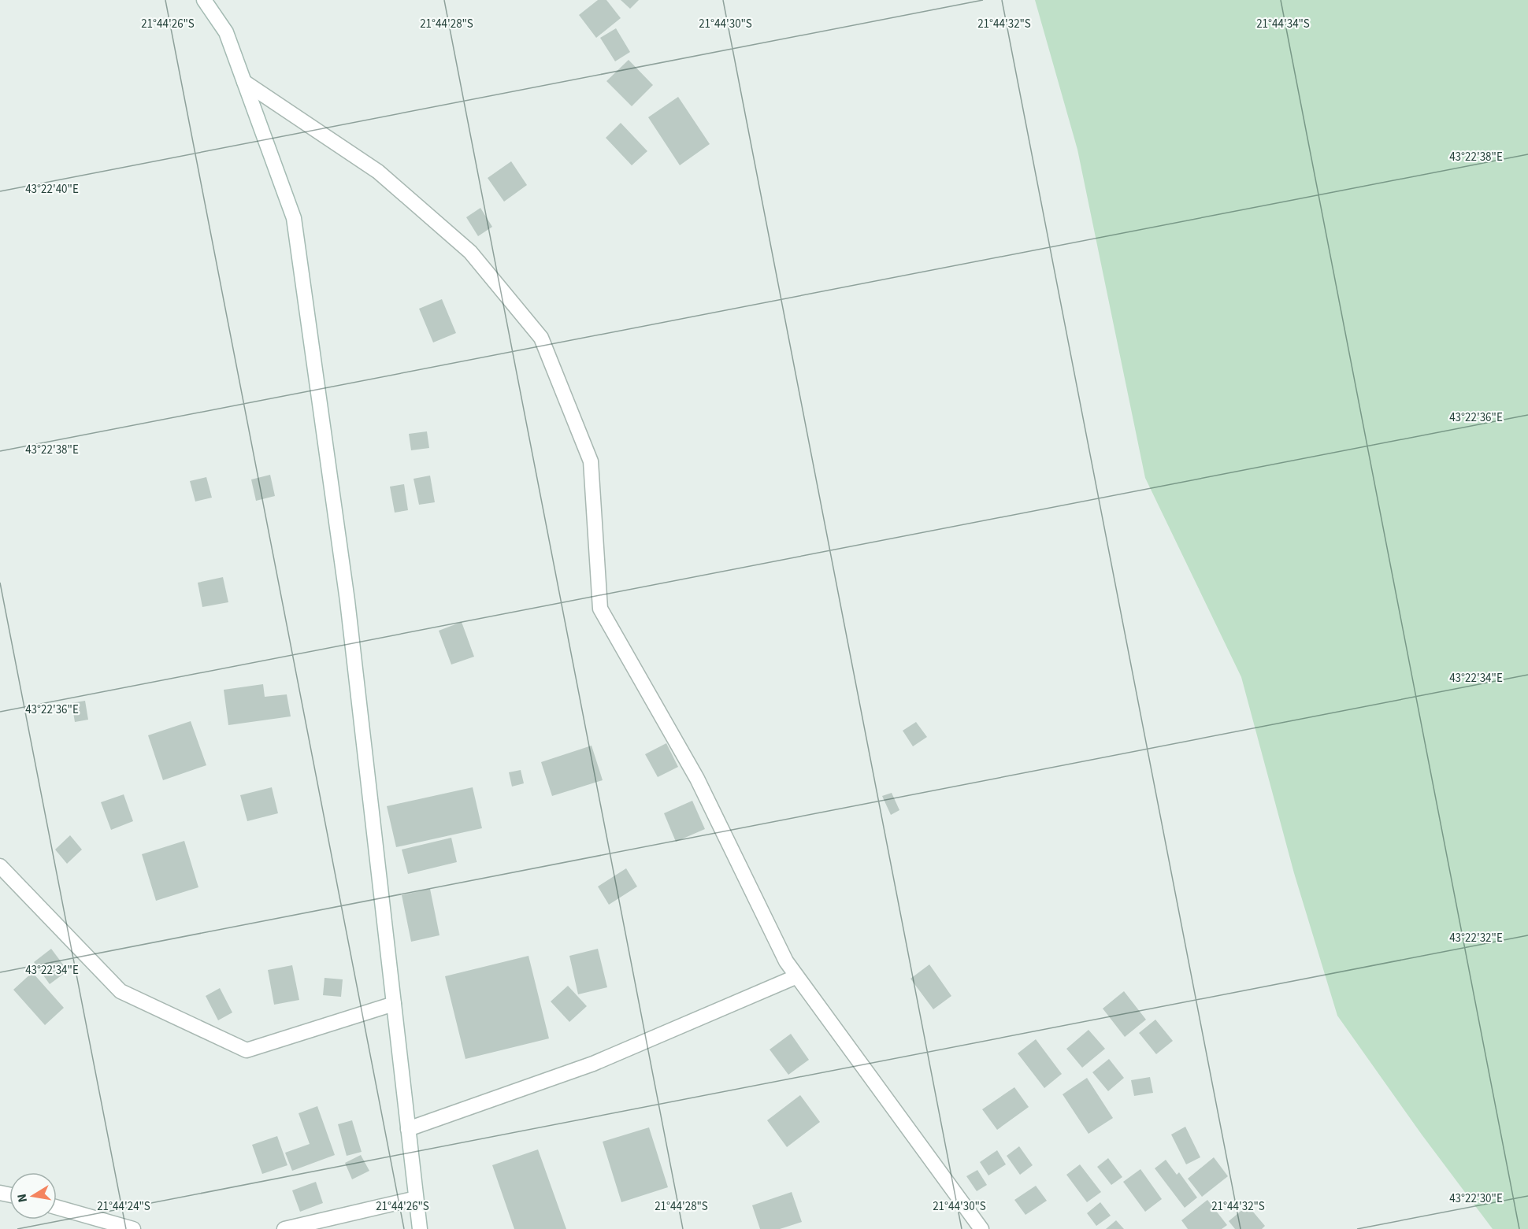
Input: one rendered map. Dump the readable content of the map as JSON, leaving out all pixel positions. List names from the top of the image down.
{
  "north": "left",
  "coordinates": [
    "21°44'26\"S",
    "21°44'28\"S",
    "21°44'30\"S",
    "21°44'32\"S",
    "21°44'34\"S",
    "43°22'38\"E",
    "43°22'40\"E",
    "43°22'36\"E",
    "43°22'34\"E",
    "43°22'32\"E",
    "43°22'30\"E",
    "21°44'24\"S"
  ]
}
